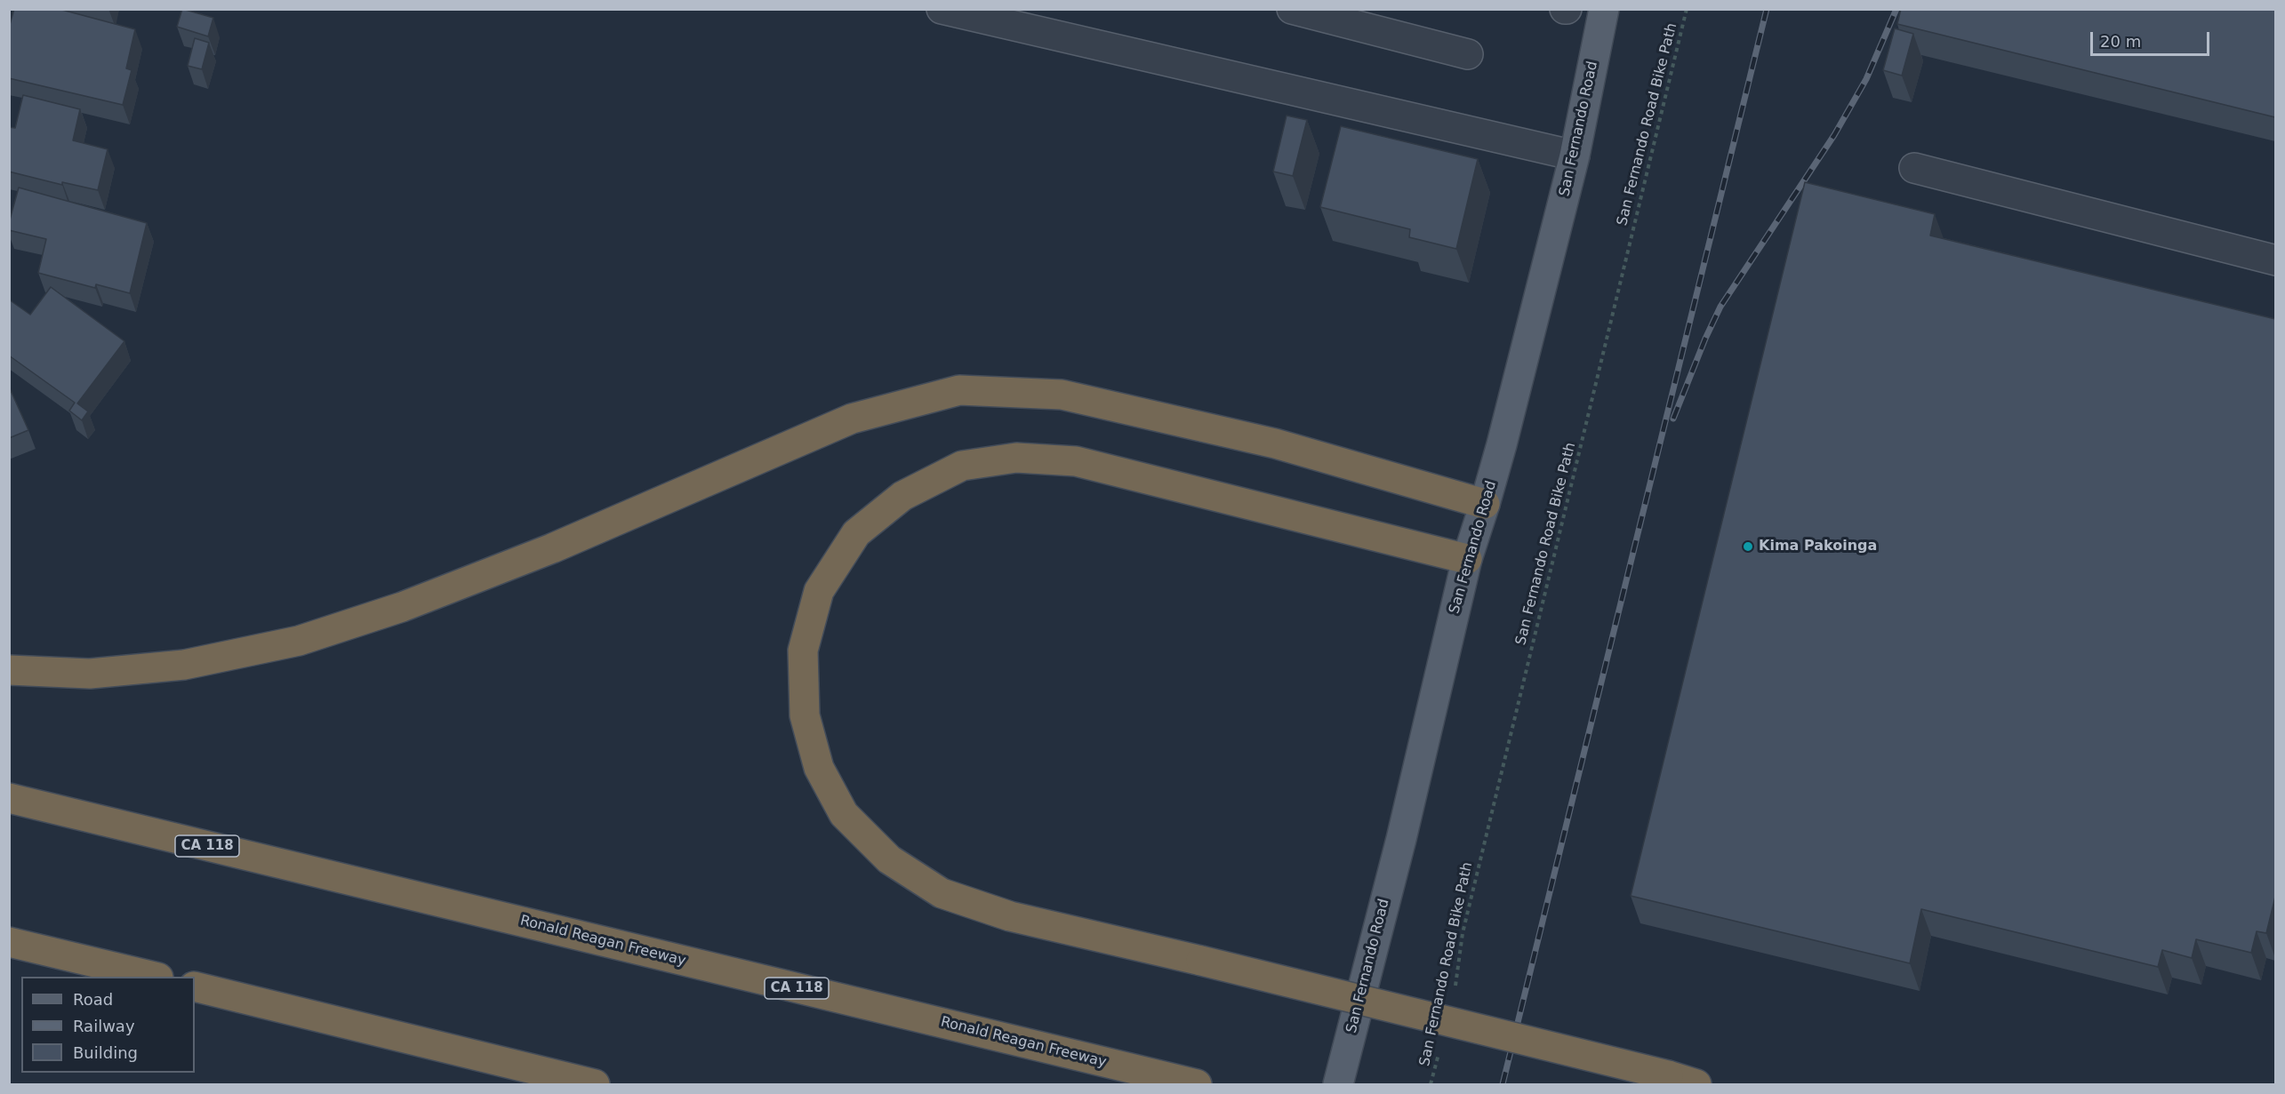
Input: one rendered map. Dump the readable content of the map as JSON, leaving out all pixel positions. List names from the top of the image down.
{
  "streets": {
    "highway": ["CA 118", "Ronald Reagan Freeway"],
    "main road": ["San Fernando Road"],
    "path": ["San Fernando Road Bike Path"]
  },
  "places": ["Kima Pakoinga"],
  "legend": ["Road", "Railway", "Building"],
  "scale_bar": "20 m"
}
